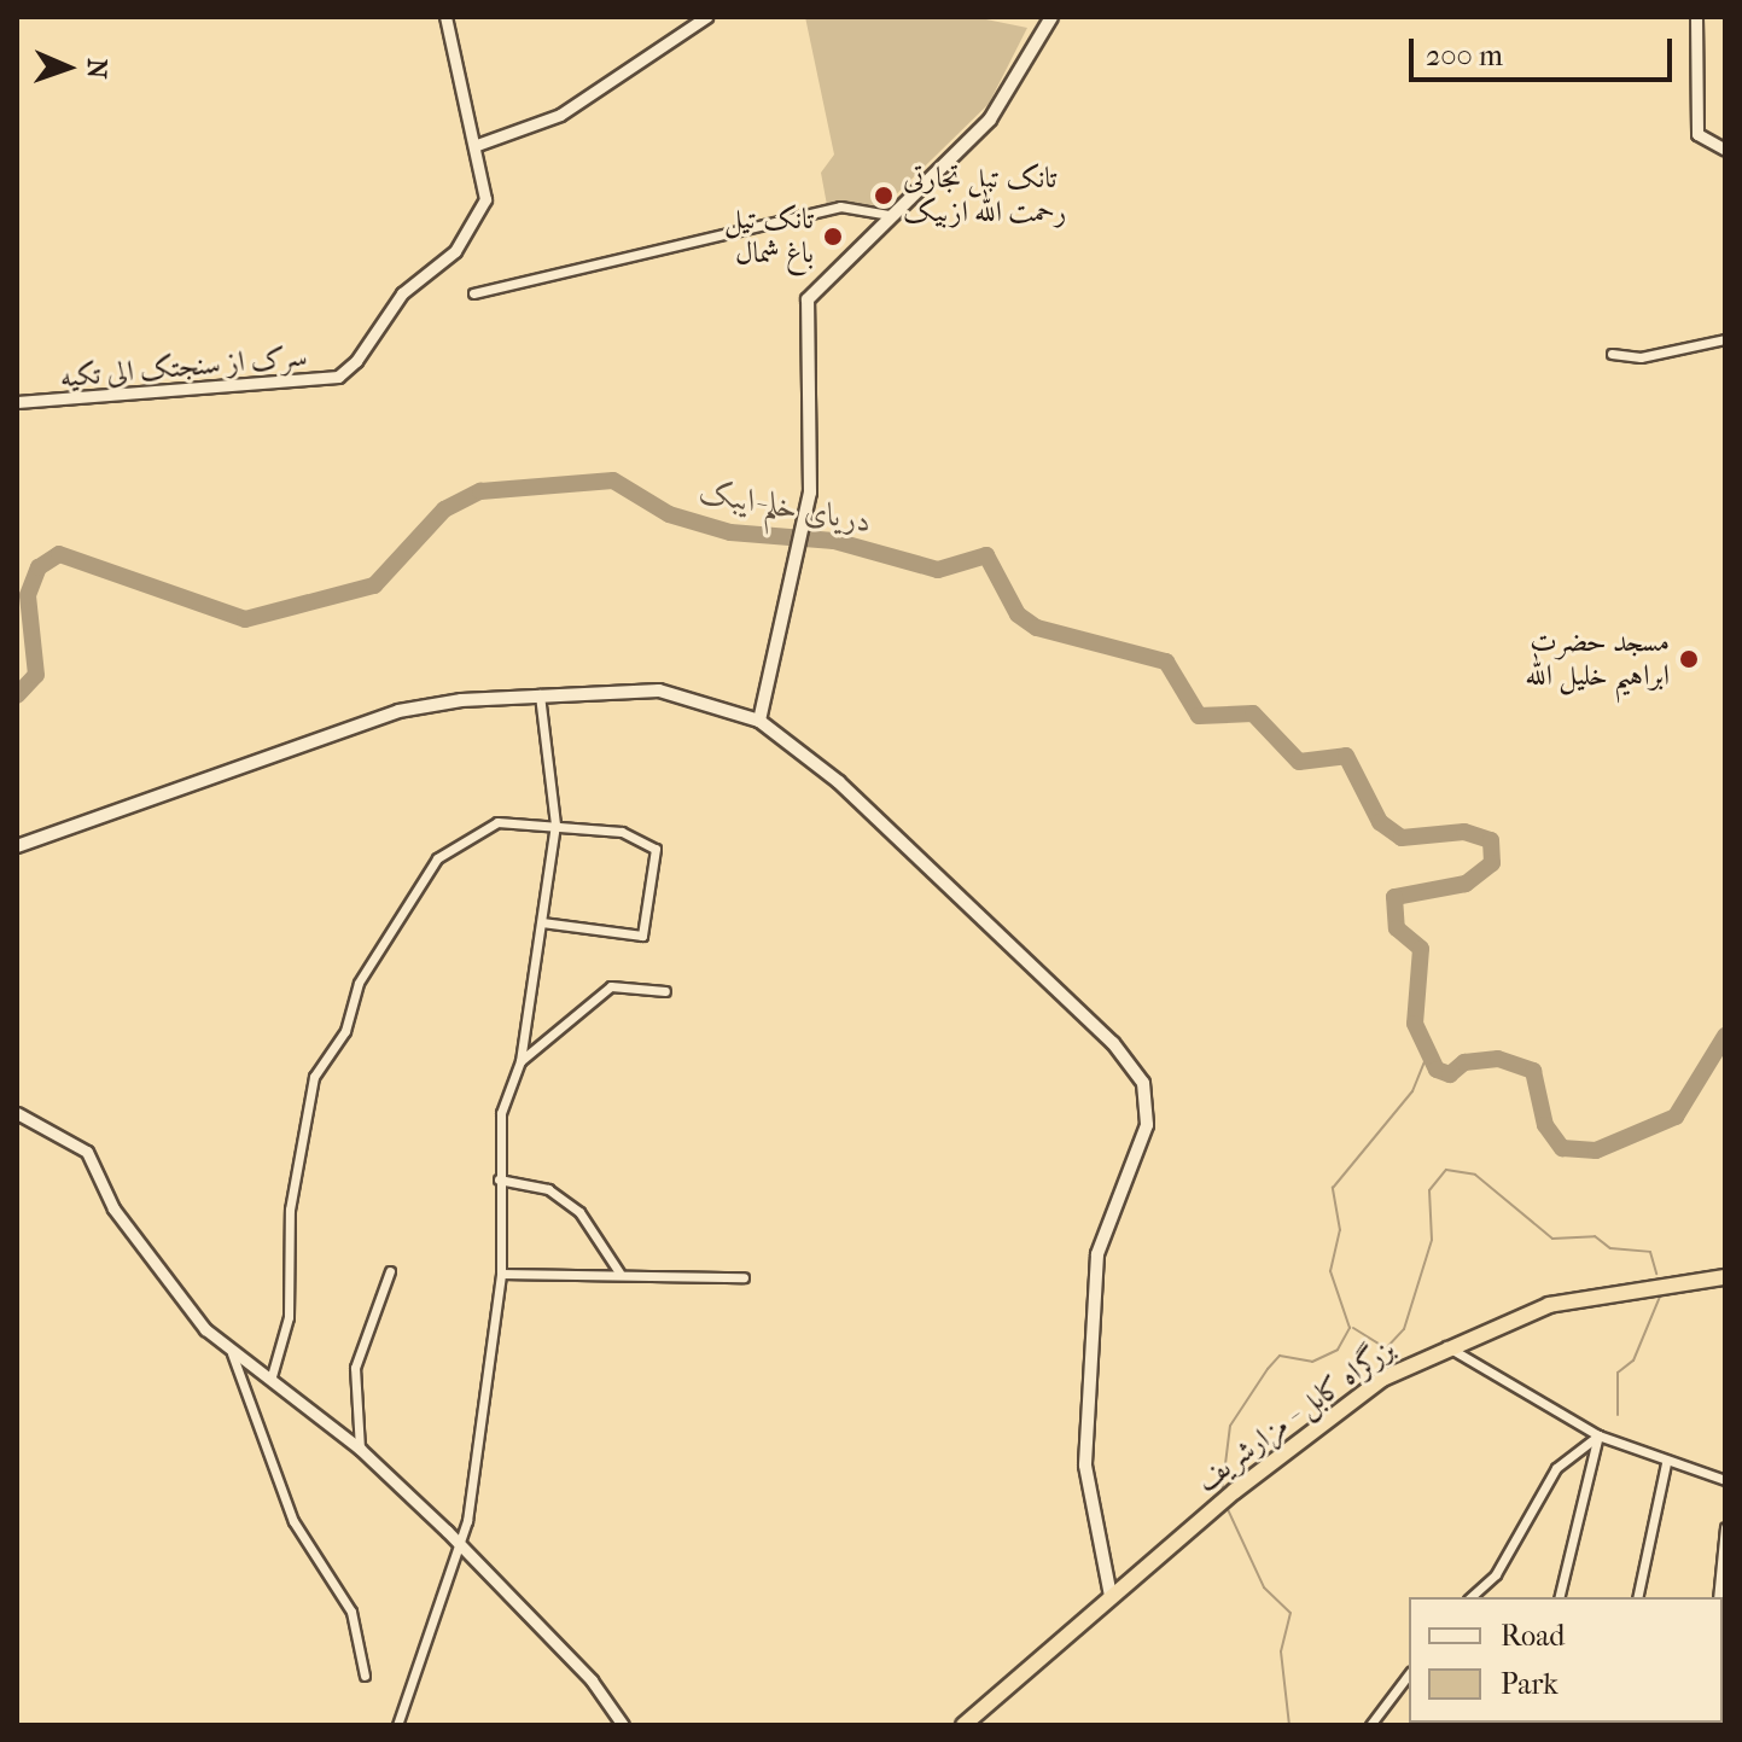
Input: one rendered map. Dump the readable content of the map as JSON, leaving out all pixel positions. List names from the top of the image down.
{
  "streets": {
    "highway": ["بزرگراه کابل - مزارشریف"],
    "street": ["سرک از سنجتک الی تکیه"]
  },
  "water": ["دریای خلم-ایبک"],
  "places": ["تانک تیل تجارتی رحمت الله ازبیک", "تانک تیل باغ شمال", "مسجد حضرت ابراهیم خلیل الله"],
  "legend": ["Road", "Park"],
  "scale_bar": "200 m",
  "north": "right"
}
